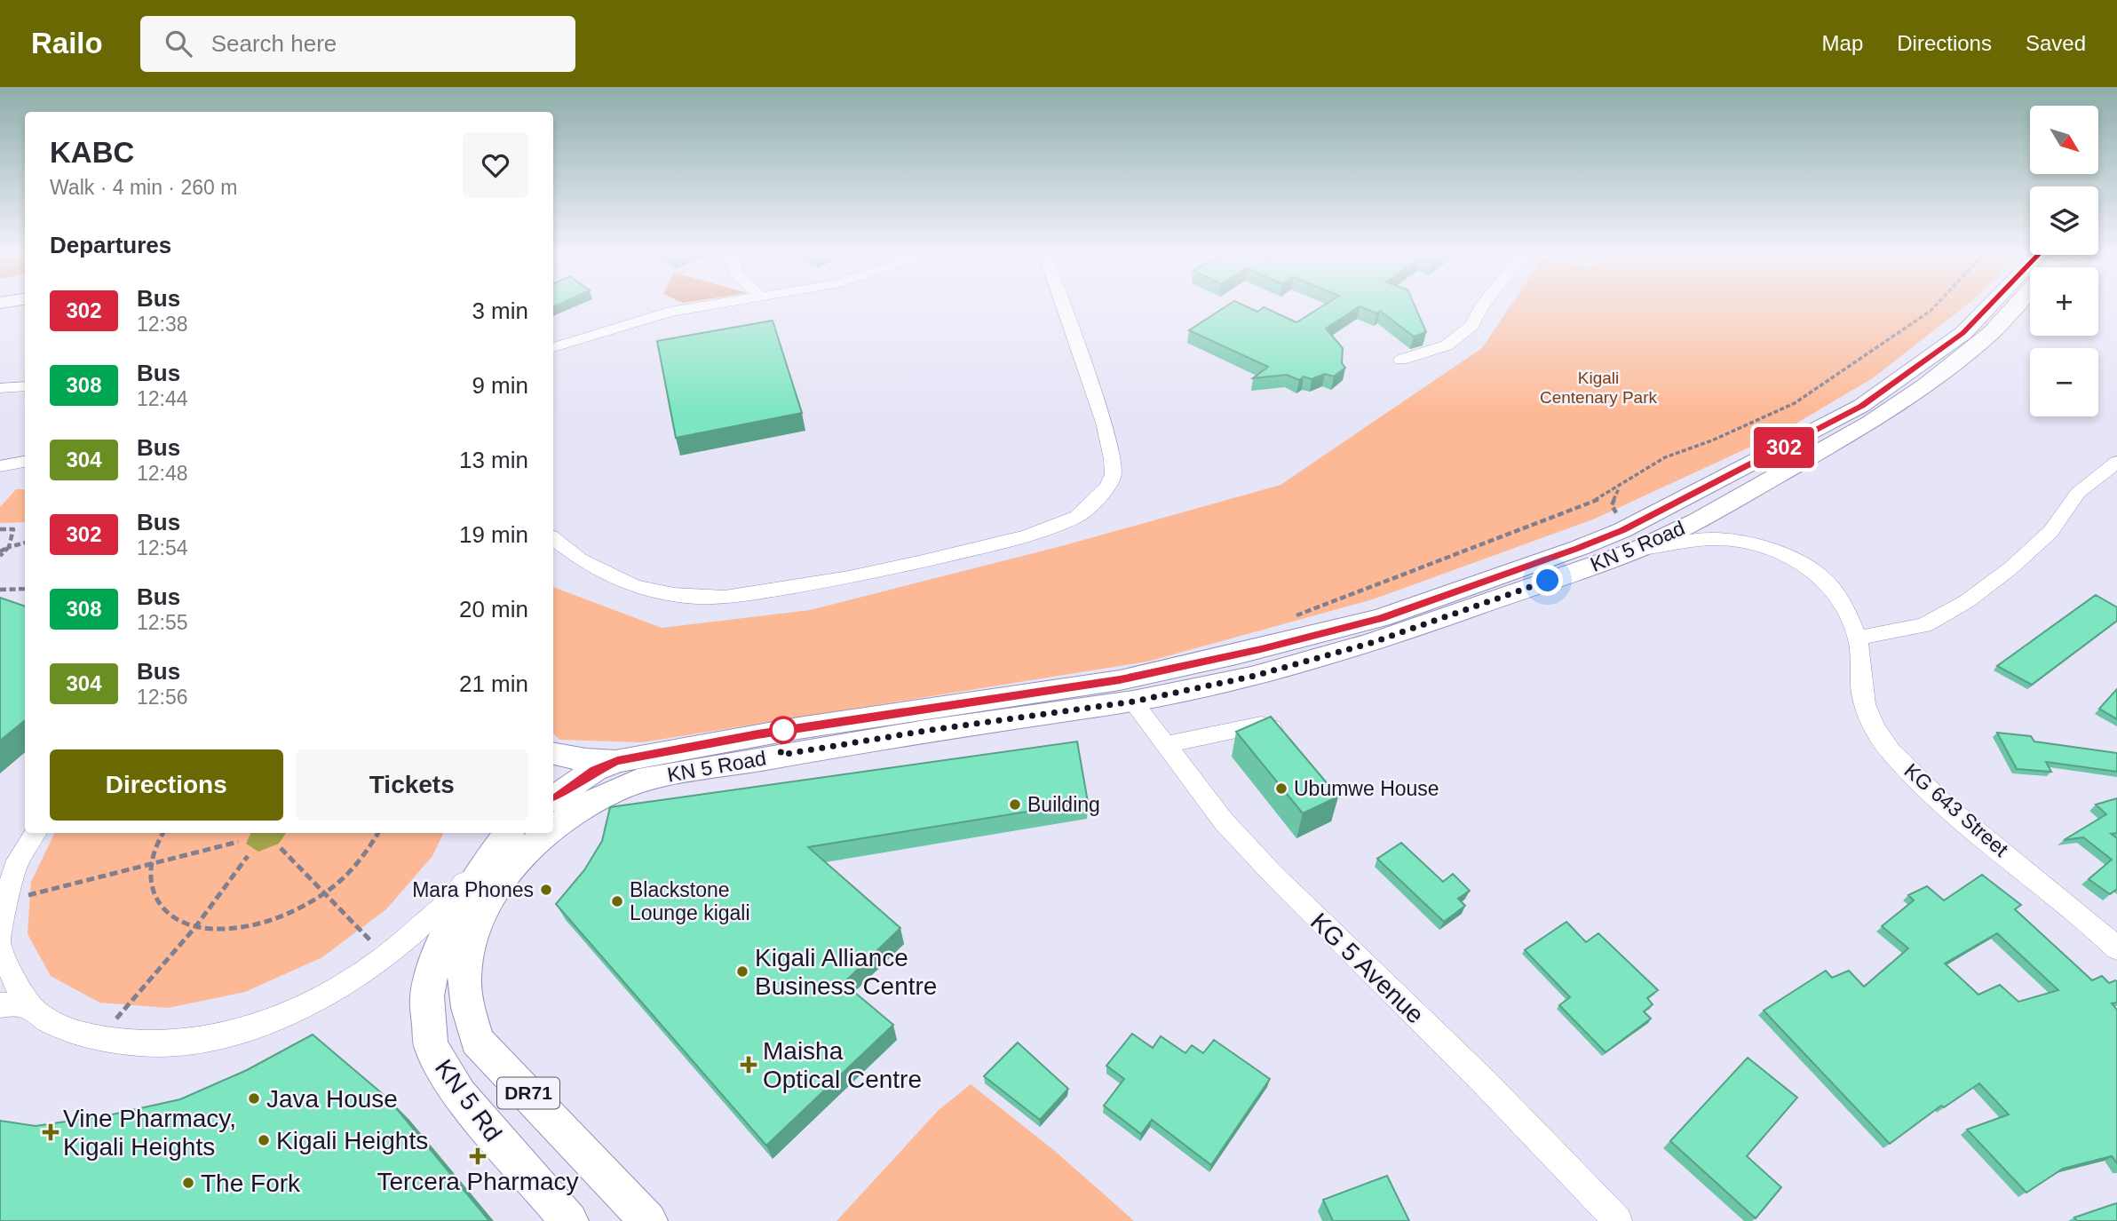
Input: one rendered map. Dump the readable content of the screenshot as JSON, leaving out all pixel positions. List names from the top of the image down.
{
  "streets": {
    "main road": ["KN 5 Road", "DR71", "KN 5 Rd"],
    "street": ["KG 643 Street", "KG 5 Avenue"]
  },
  "crossings": [
    ["KN 5 Road", "KG 643 Street"],
    ["KN 5 Road", "KG 5 Avenue"],
    ["KN 5 Road", "KN 5 Rd"]
  ],
  "parks": ["Kigali Centenary Park"],
  "places": {
    "other": [
      "Ubumwe House",
      "Building",
      "Mara Phones",
      "Blackstone Lounge kigali",
      "Kigali Alliance Business Centre",
      "Java House",
      "Kigali Heights",
      "The Fork"
    ],
    "health": ["Maisha Optical Centre", "Vine Pharmacy, Kigali Heights", "Tercera Pharmacy"]
  },
  "lines": ["bus line 302"],
  "north": "bottom right",
  "page": {
    "header": "Railo",
    "search": "Search here",
    "nav": ["Map", "Directions", "Saved"],
    "on_map": "302",
    "map_buttons": ["+", "−"],
    "heading": [
      ["KABC", "Walk · 4 min · 260 m"],
      "Departures"
    ],
    "list": [
      {
        "mark": "302",
        "name": "Bus",
        "note": "12:38",
        "value": "3 min"
      },
      {
        "mark": "308",
        "name": "Bus",
        "note": "12:44",
        "value": "9 min"
      },
      {
        "mark": "304",
        "name": "Bus",
        "note": "12:48",
        "value": "13 min"
      },
      {
        "mark": "302",
        "name": "Bus",
        "note": "12:54",
        "value": "19 min"
      },
      {
        "mark": "308",
        "name": "Bus",
        "note": "12:55",
        "value": "20 min"
      },
      {
        "mark": "304",
        "name": "Bus",
        "note": "12:56",
        "value": "21 min"
      }
    ],
    "buttons": ["Directions", "Tickets"]
  }
}
